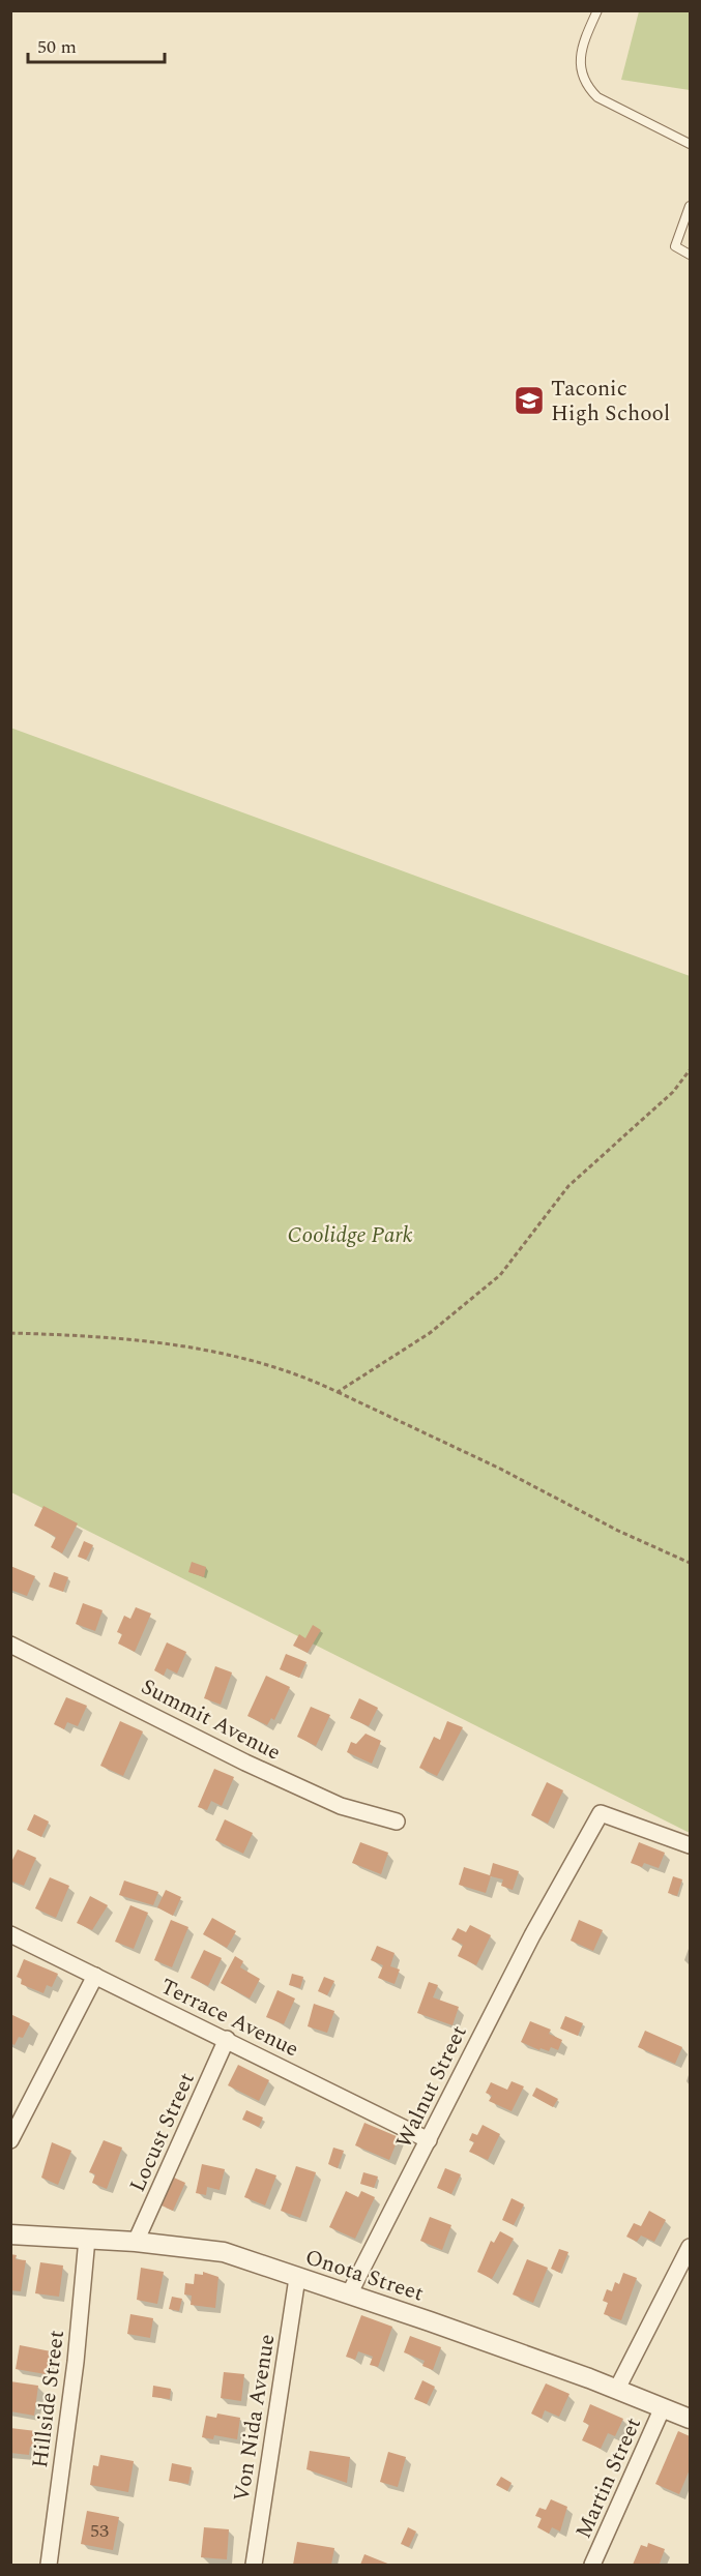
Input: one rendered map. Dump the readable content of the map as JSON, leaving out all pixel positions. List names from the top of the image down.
{
  "streets": {
    "street": [
      "Summit Avenue",
      "Terrace Avenue",
      "Walnut Street",
      "Locust Street",
      "Onota Street",
      "Hillside Street",
      "Von Nida Avenue",
      "Martin Street"
    ]
  },
  "crossings": [
    ["Terrace Avenue", "Walnut Street"],
    ["Terrace Avenue", "Locust Street"],
    ["Walnut Street", "Onota Street"],
    ["Locust Street", "Onota Street"],
    ["Onota Street", "Hillside Street"],
    ["Onota Street", "Von Nida Avenue"],
    ["Onota Street", "Martin Street"]
  ],
  "parks": ["Coolidge Park"],
  "places": {
    "school or university": ["Taconic High School"]
  },
  "house_numbers": ["53"],
  "scale_bar": "50 m"
}
